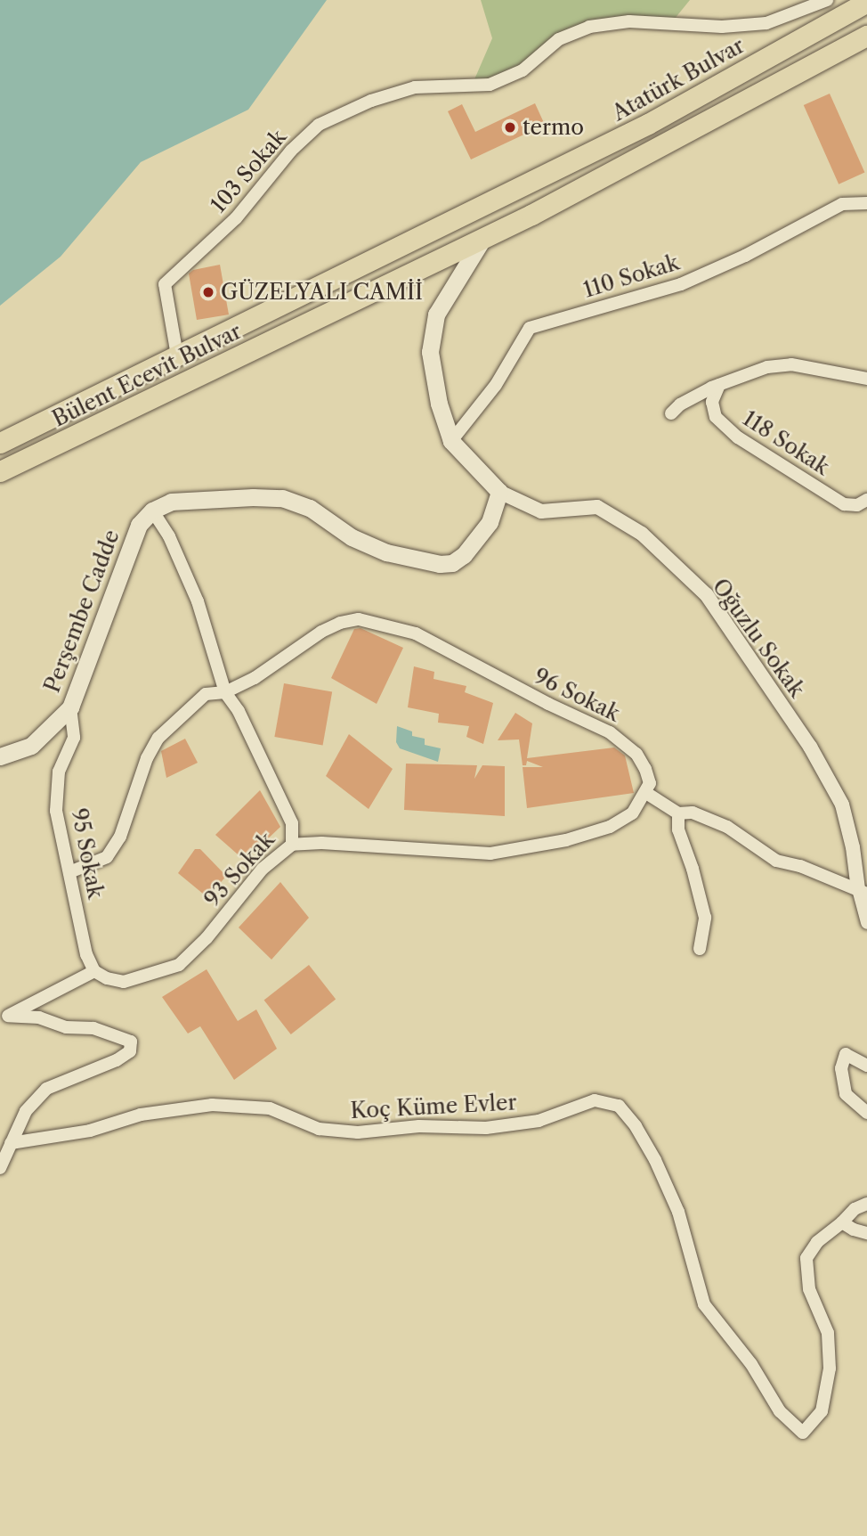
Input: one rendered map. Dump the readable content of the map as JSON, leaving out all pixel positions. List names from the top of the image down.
{
  "streets": {
    "highway": ["Atatürk Bulvar", "Bülent Ecevit Bulvar"],
    "main road": ["Perşembe Cadde"],
    "street": [
      "103 Sokak",
      "110 Sokak",
      "118 Sokak",
      "Oğuzlu Sokak",
      "96 Sokak",
      "95 Sokak",
      "93 Sokak",
      "Koç Küme Evler"
    ]
  },
  "crossings": [
    ["Atatürk Bulvar", "Bülent Ecevit Bulvar"],
    ["103 Sokak", "Bülent Ecevit Bulvar"],
    ["Perşembe Cadde", "95 Sokak"],
    ["Perşembe Cadde", "93 Sokak"],
    ["96 Sokak", "95 Sokak"],
    ["96 Sokak", "93 Sokak"],
    ["95 Sokak", "93 Sokak"]
  ],
  "places": ["termo", "GÜZELYALI CAMİİ"]
}
